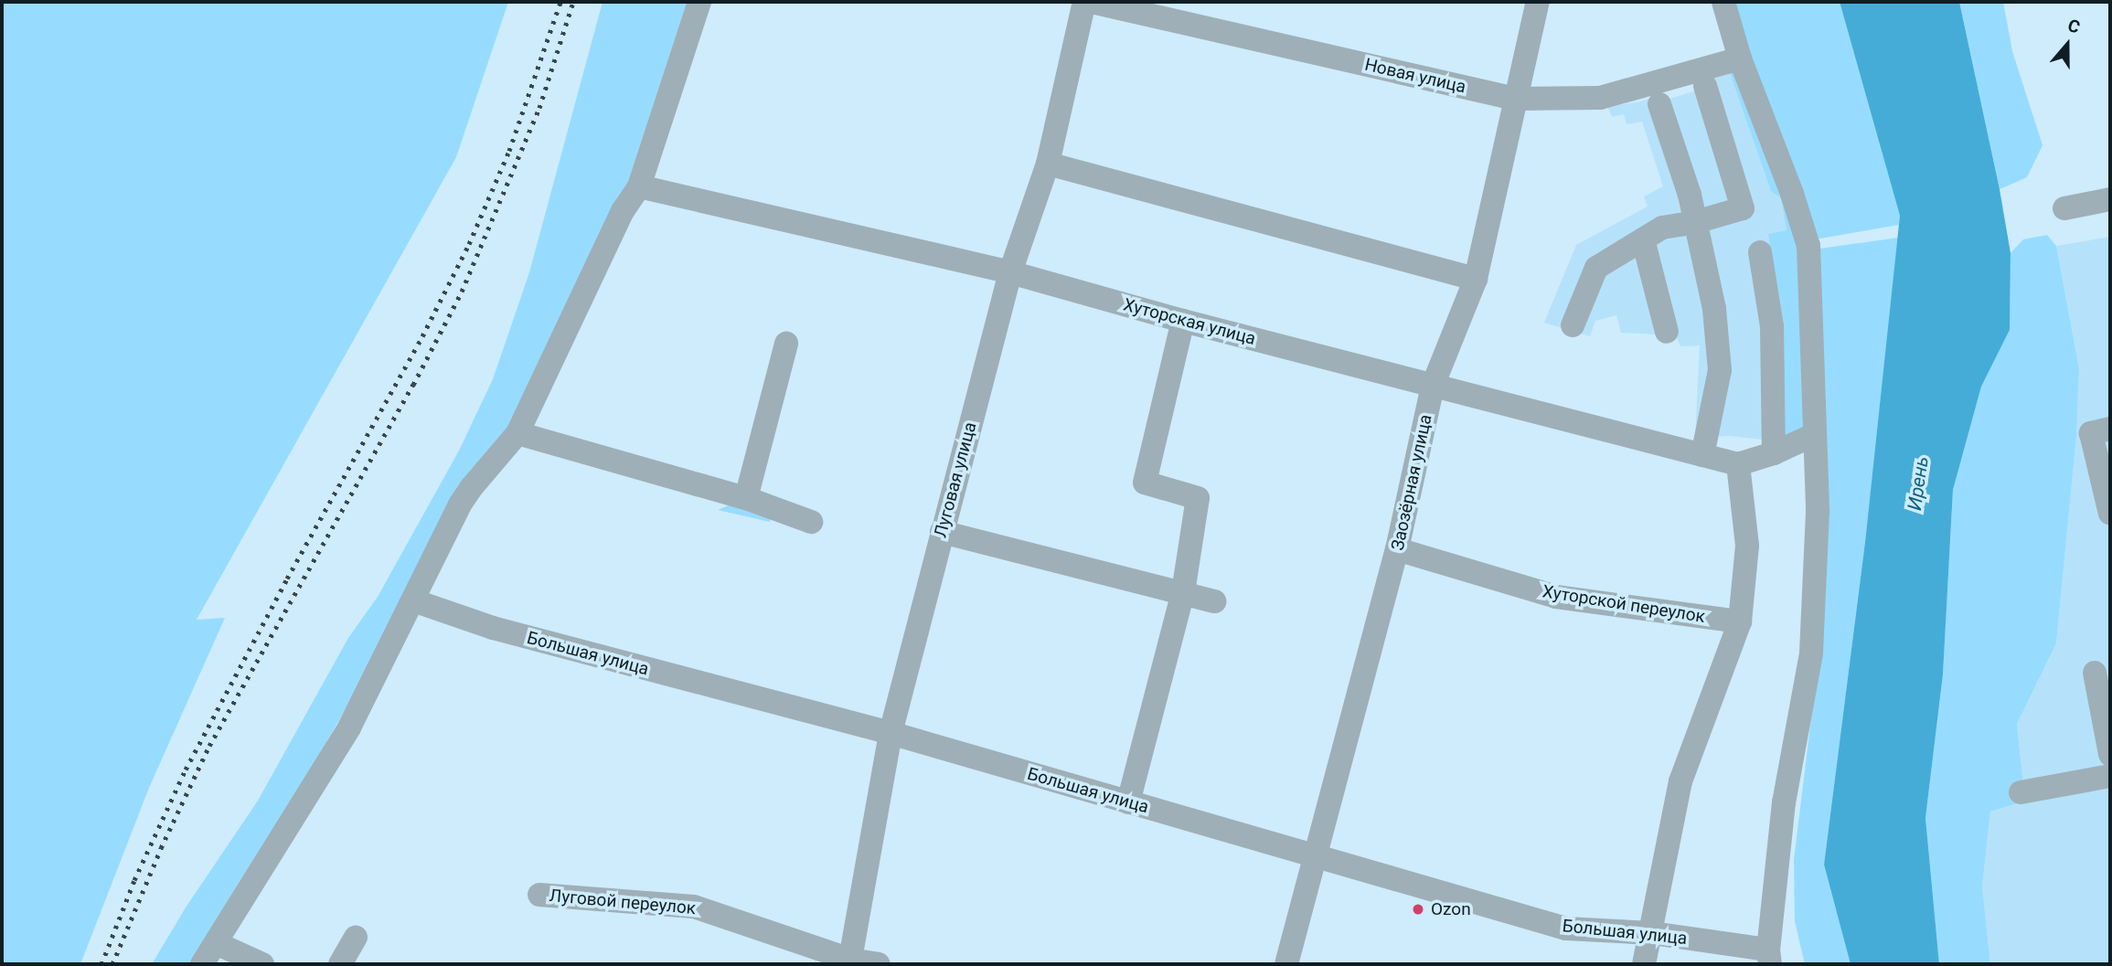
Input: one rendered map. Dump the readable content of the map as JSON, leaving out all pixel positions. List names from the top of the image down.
{
  "streets": {
    "street": [
      "Новая улица",
      "Хуторская улица",
      "Луговая улица",
      "Заозёрная улица",
      "Хуторской переулок",
      "Большая улица",
      "Луговой переулок"
    ]
  },
  "crossings": [
    ["Новая улица", "Заозёрная улица"],
    ["Хуторская улица", "Луговая улица"],
    ["Хуторская улица", "Заозёрная улица"],
    ["Луговая улица", "Большая улица"],
    ["Луговая улица", "Луговой переулок"],
    ["Заозёрная улица", "Хуторской переулок"],
    ["Заозёрная улица", "Большая улица"]
  ],
  "water": ["Ирень"],
  "places": ["Ozon"],
  "north": "top"
}
